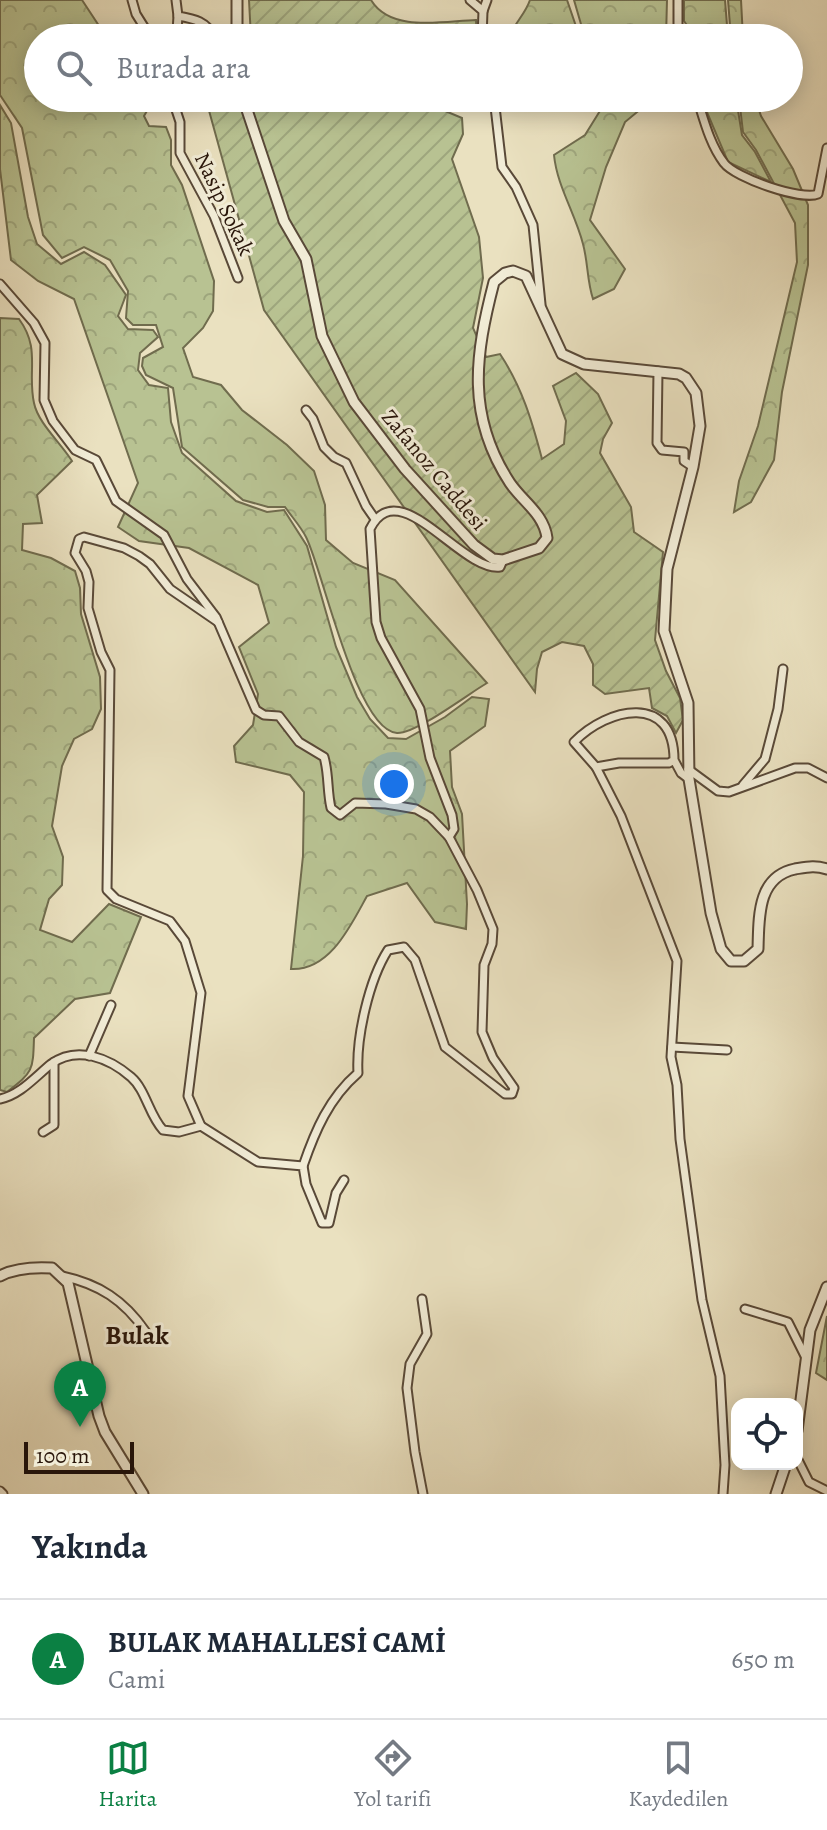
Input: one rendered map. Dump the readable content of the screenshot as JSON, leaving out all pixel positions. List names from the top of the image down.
{
  "streets": {
    "street": ["Nasip Sokak", "Zafanoz Caddesi"]
  },
  "districts": ["Bulak"],
  "scale_bar": "100 m",
  "page": {
    "search": "Burada ara",
    "pins": "A",
    "scale": "100 m",
    "heading": "Yakında",
    "list": [
      {
        "mark": "A",
        "name": "BULAK MAHALLESİ CAMİ",
        "note": "Cami",
        "value": "650 m"
      }
    ],
    "nav": ["Harita", "Yol tarifi", "Kaydedilen"]
  }
}
